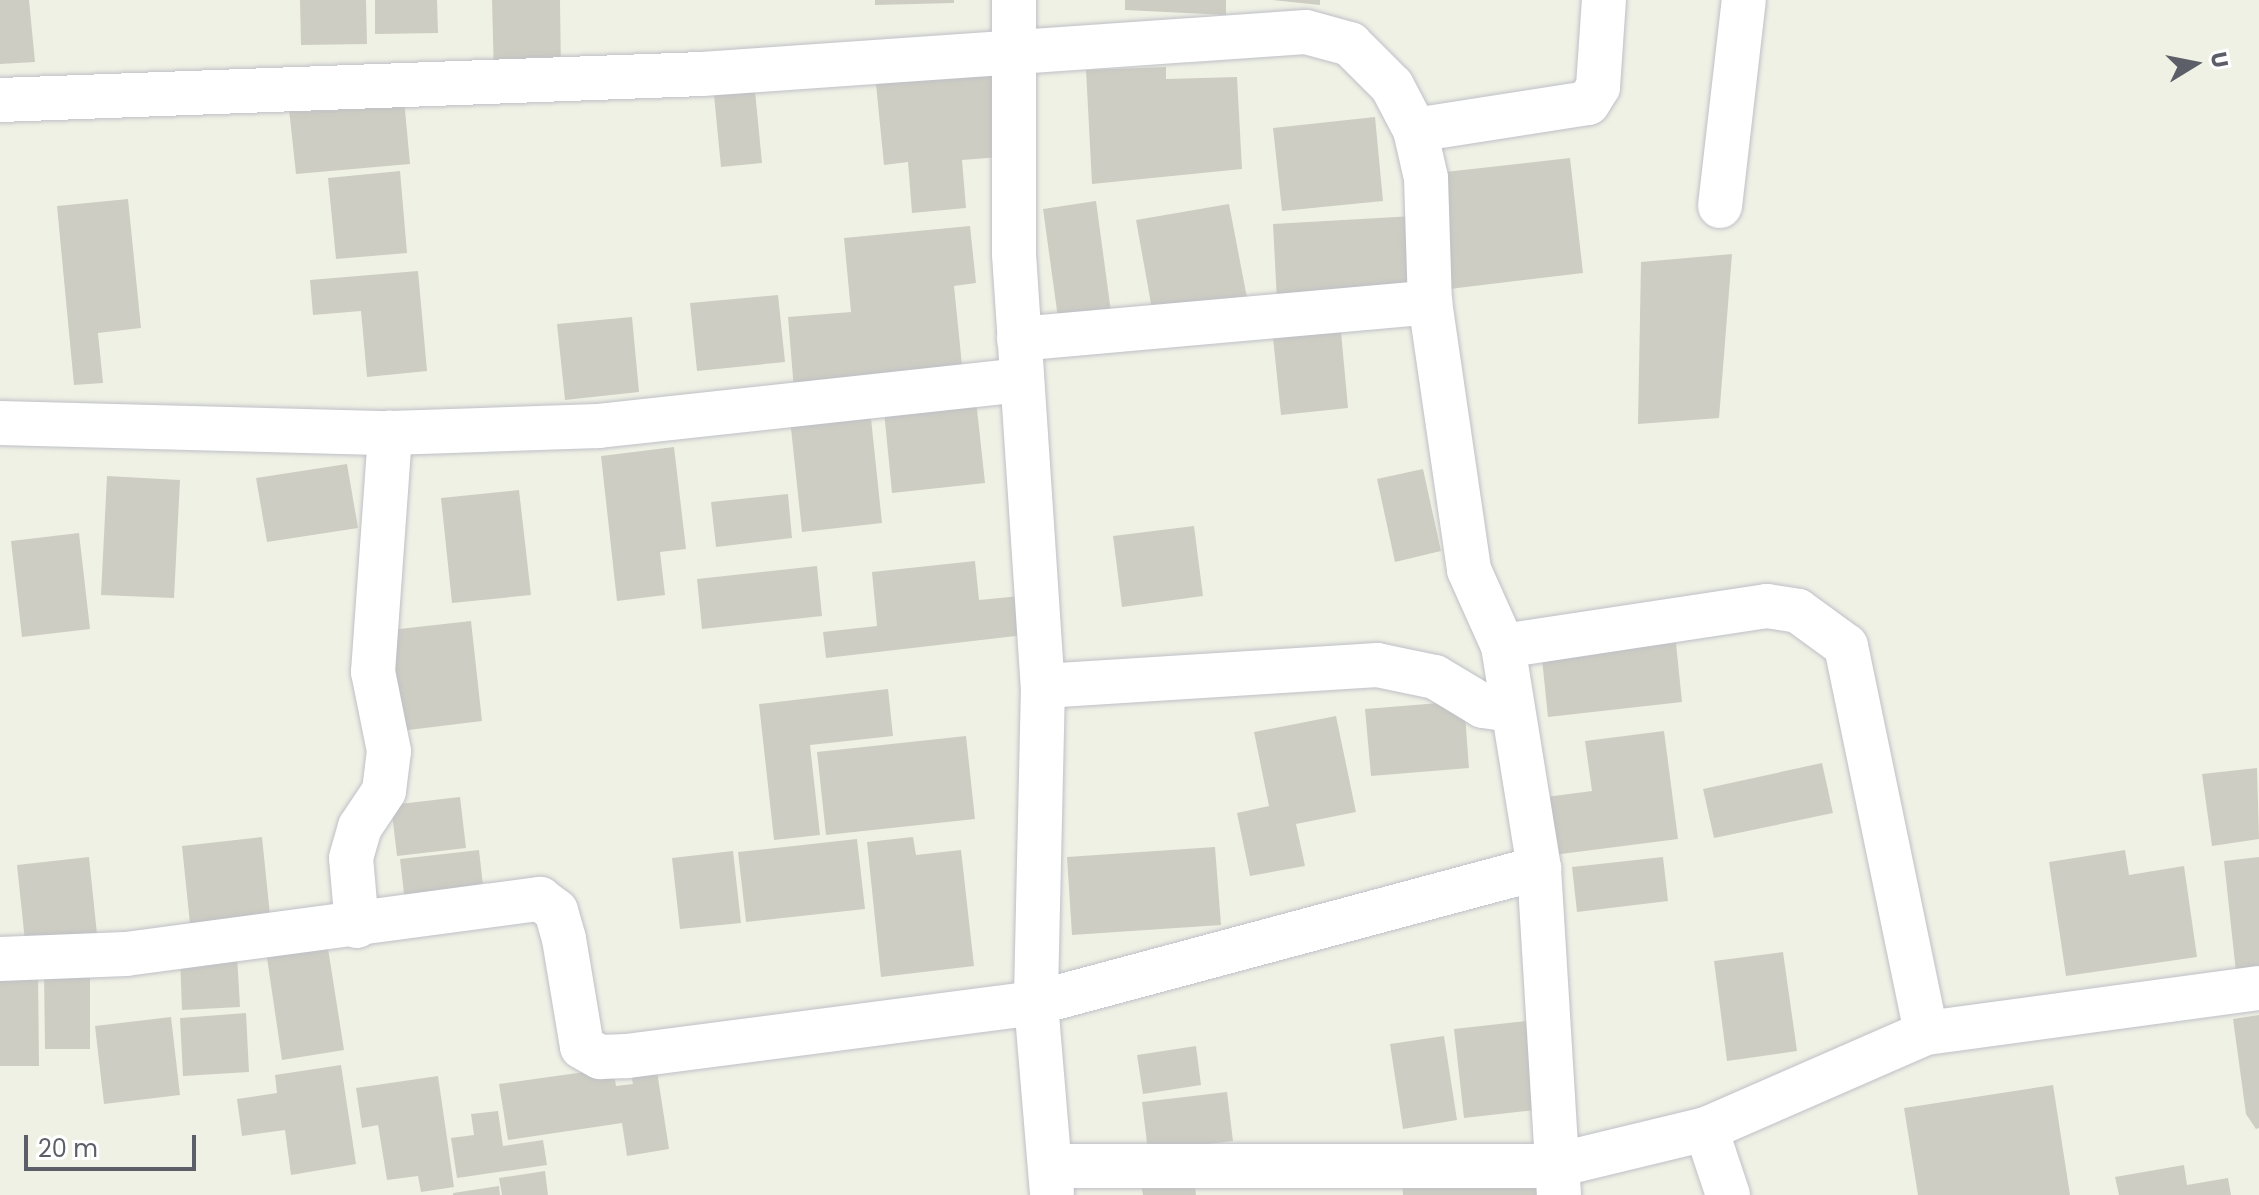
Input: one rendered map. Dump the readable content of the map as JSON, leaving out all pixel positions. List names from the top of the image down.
{
  "scale_bar": "20 m",
  "north": "right"
}
